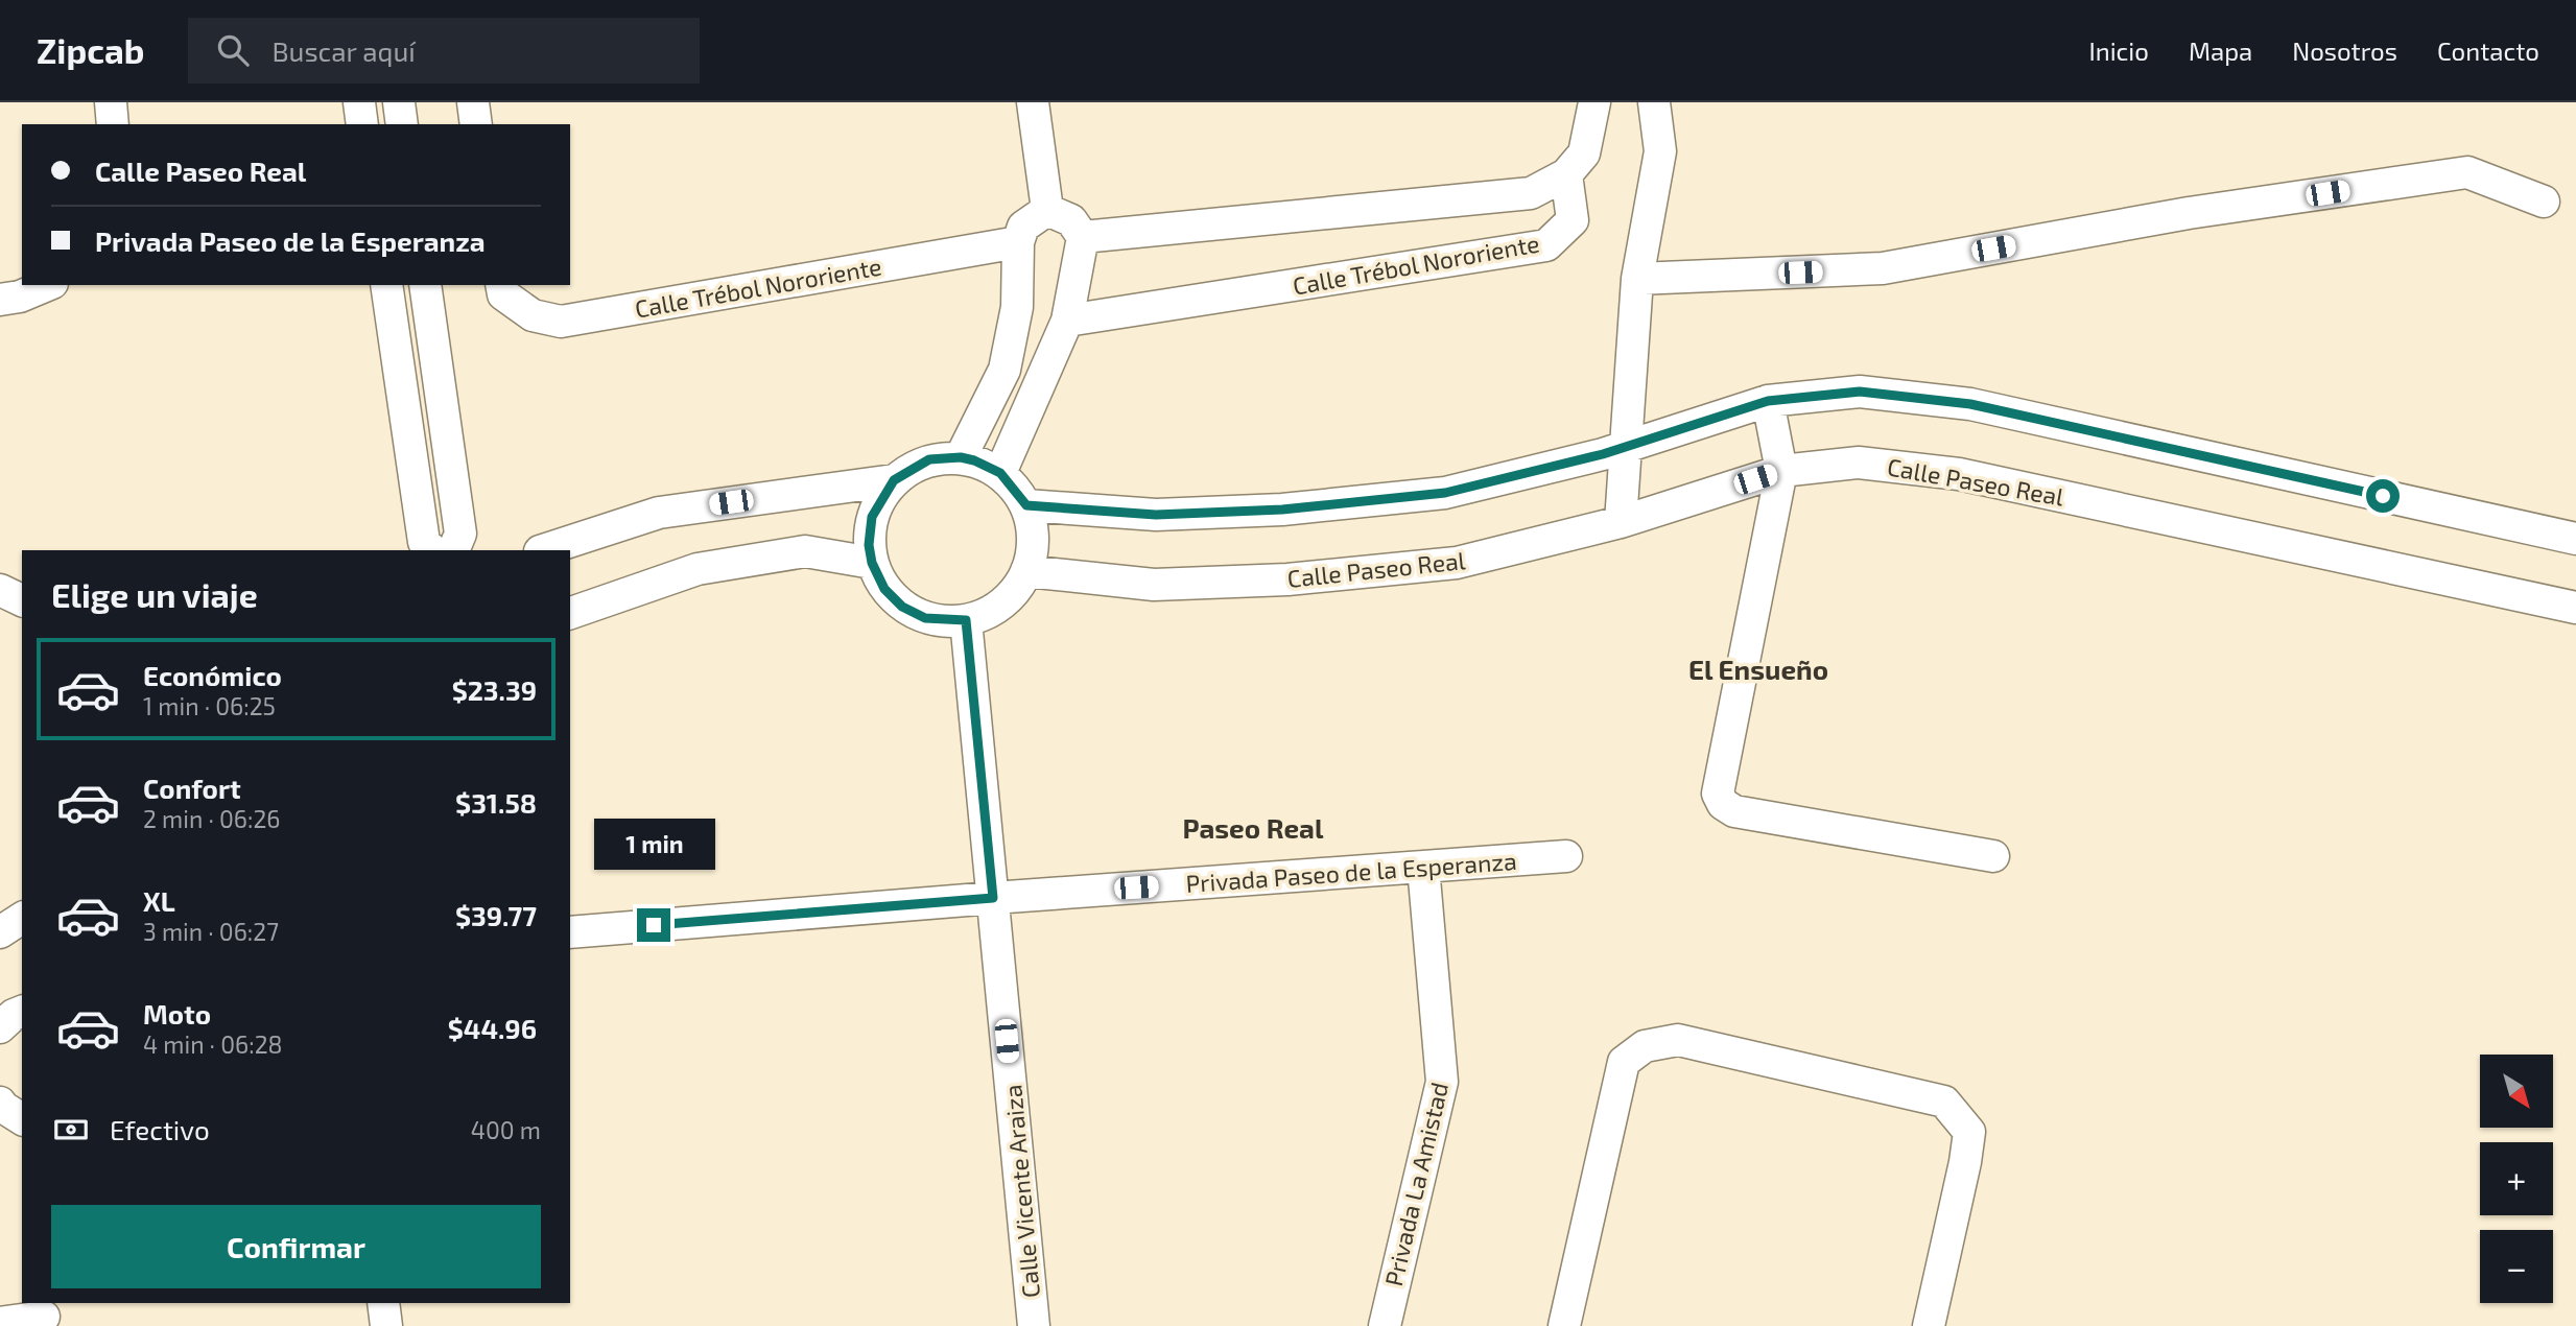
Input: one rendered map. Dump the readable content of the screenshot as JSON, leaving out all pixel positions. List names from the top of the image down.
{
  "streets": {
    "street": [
      "Calle Trébol Nororiente",
      "Calle Paseo Real",
      "Privada Paseo de la Esperanza",
      "Privada La Amistad",
      "Calle Vicente Araiza"
    ]
  },
  "crossings": [
    ["Calle Paseo Real", "Calle Vicente Araiza"],
    ["Privada Paseo de la Esperanza", "Privada La Amistad"],
    ["Privada Paseo de la Esperanza", "Calle Vicente Araiza"]
  ],
  "districts": ["El Ensueño", "Paseo Real"],
  "north": "bottom right",
  "page": {
    "header": "Zipcab",
    "search": "Buscar aquí",
    "nav": [
      "Inicio",
      "Mapa",
      "Nosotros",
      "Contacto"
    ],
    "banner": ["Calle Paseo Real", "Privada Paseo de la Esperanza"],
    "heading": "Elige un viaje",
    "list": [
      {
        "name": "Económico",
        "note": "1 min · 06:25",
        "value": "$23.39"
      },
      {
        "name": "Confort",
        "note": "2 min · 06:26",
        "value": "$31.58"
      },
      {
        "name": "XL",
        "note": "3 min · 06:27",
        "value": "$39.77"
      },
      {
        "name": "Moto",
        "note": "4 min · 06:28",
        "value": "$44.96"
      }
    ],
    "bubble": "1 min",
    "map_buttons": ["+", "−"],
    "pay": ["Efectivo", "400 m"],
    "buttons": "Confirmar"
  }
}
